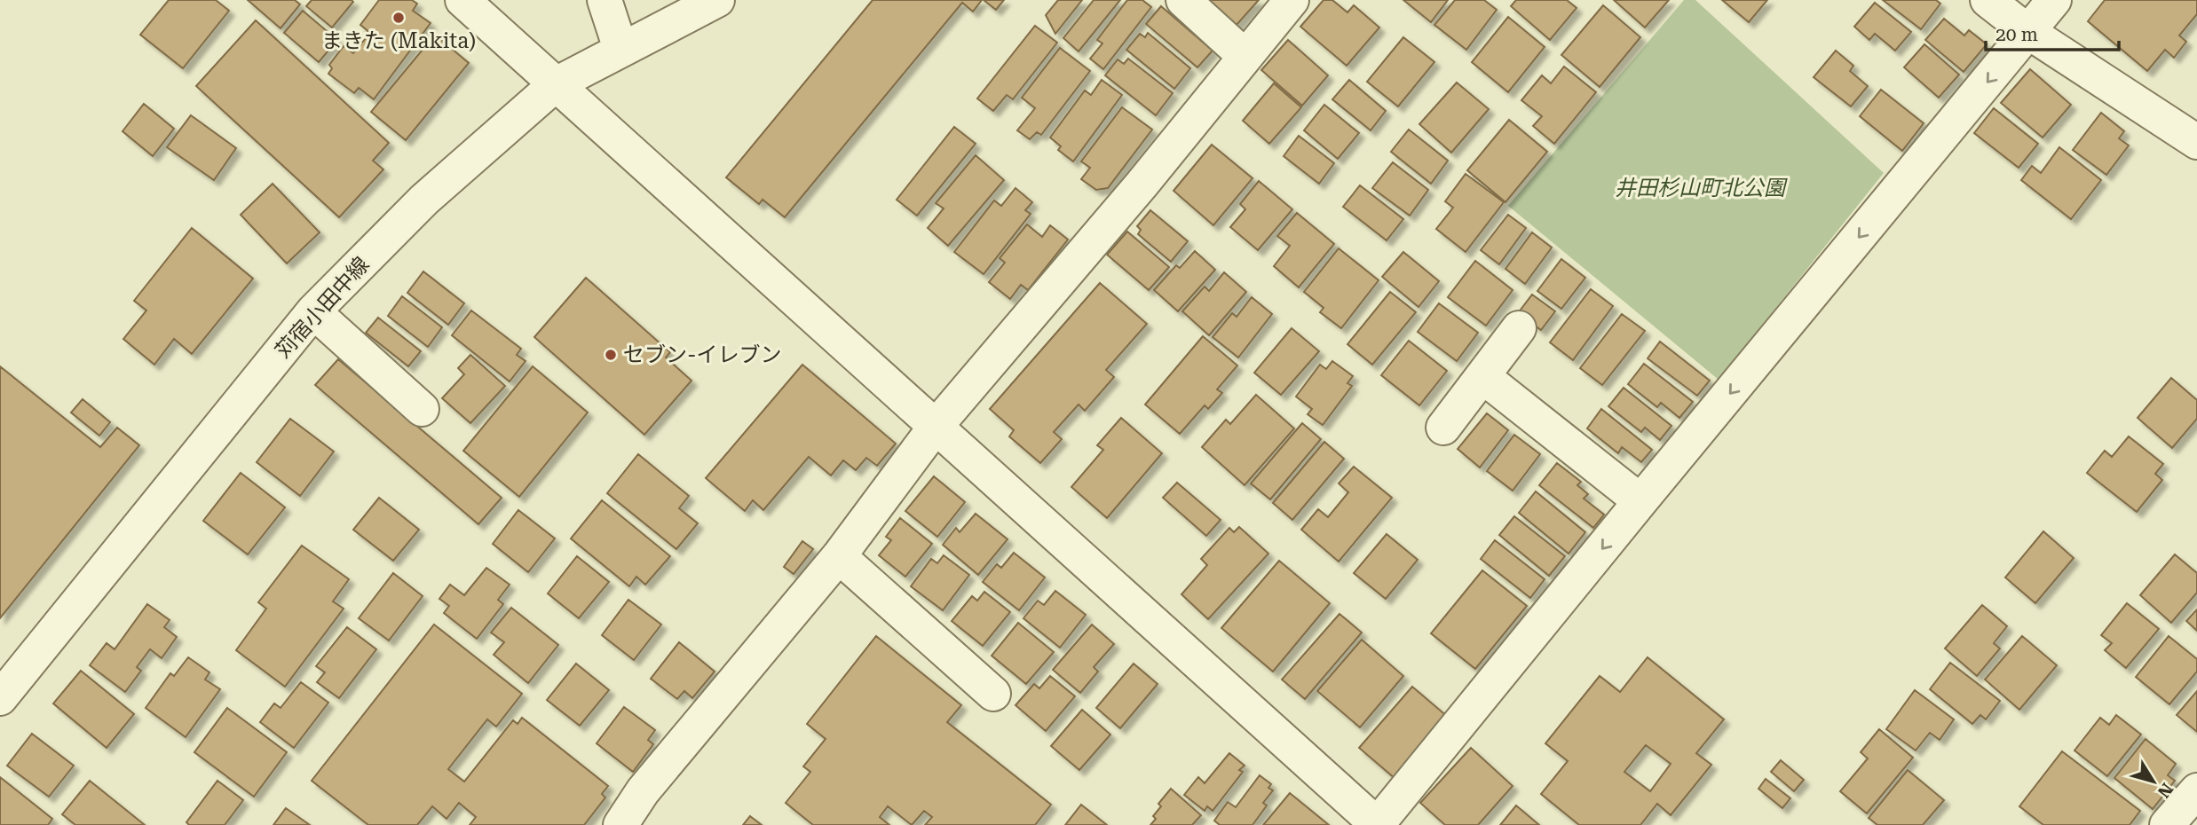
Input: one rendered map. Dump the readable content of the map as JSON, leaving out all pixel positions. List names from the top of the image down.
{
  "streets": {
    "street": ["苅宿小田中線"]
  },
  "parks": ["井田杉山町北公園"],
  "places": ["まきた (Makita)", "セブン-イレブン"],
  "scale_bar": "20 m",
  "north": "bottom right"
}
